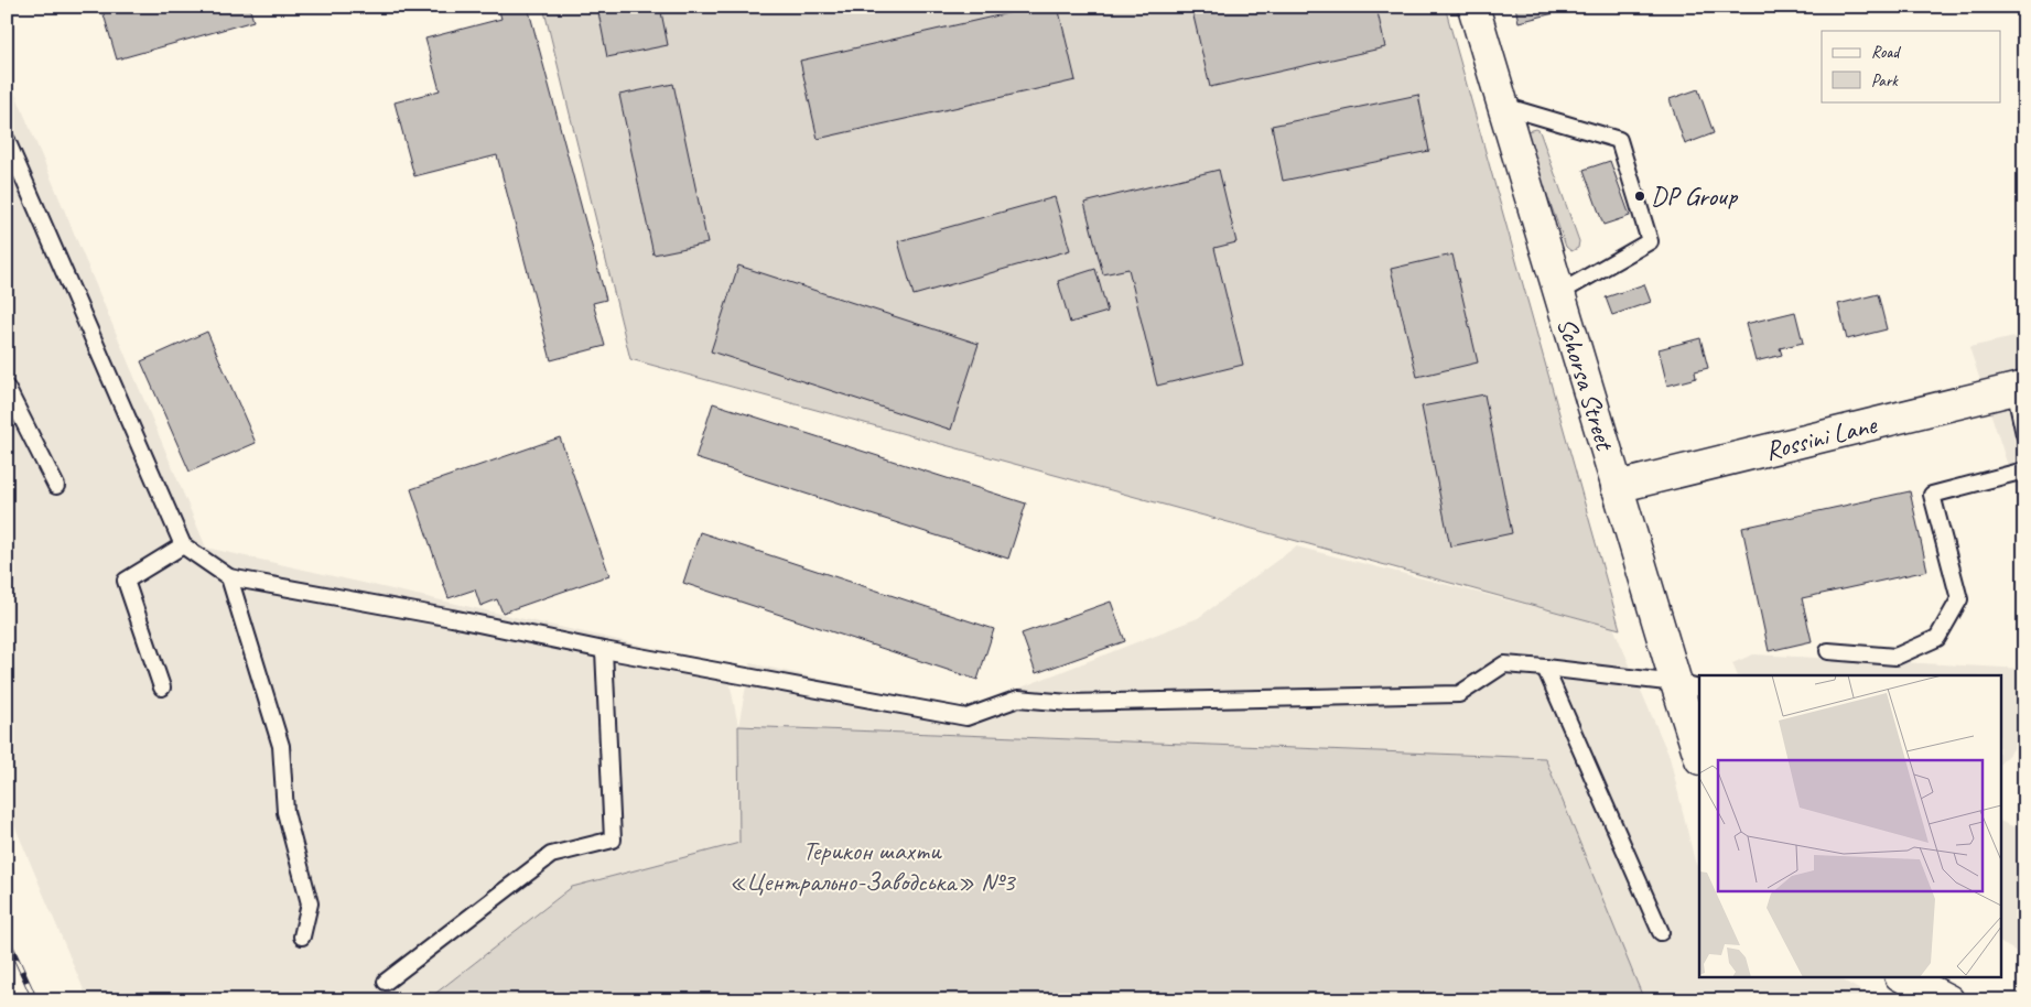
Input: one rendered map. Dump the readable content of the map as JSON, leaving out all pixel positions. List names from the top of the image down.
{
  "streets": {
    "street": ["Schorsa Street", "Rossini Lane"]
  },
  "crossings": [
    ["Schorsa Street", "Rossini Lane"]
  ],
  "parks": ["Терикон шахти «Центрально-Заводська» №3"],
  "places": ["DP Group"],
  "legend": ["Road", "Park"]
}
